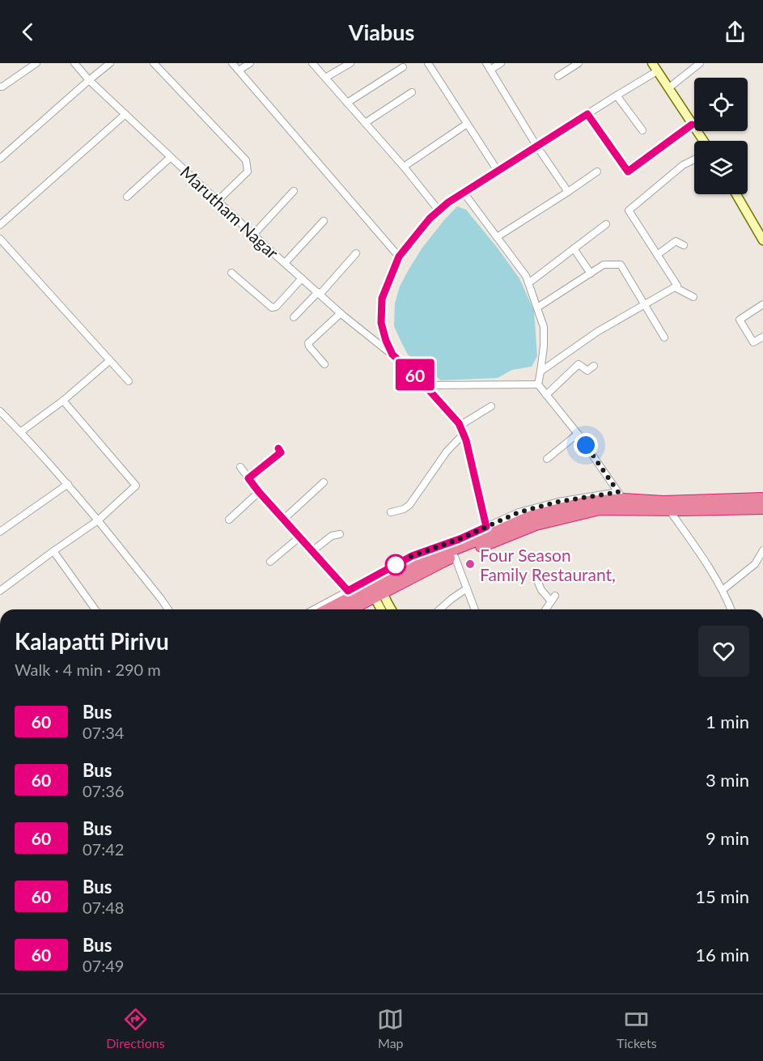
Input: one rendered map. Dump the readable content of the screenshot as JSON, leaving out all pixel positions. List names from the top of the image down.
{
  "streets": {
    "street": ["Marutham Nagar"]
  },
  "places": ["Four Season Family Restaurant,"],
  "lines": ["bus line 60"],
  "page": {
    "header": "Viabus",
    "on_map": "60",
    "heading": ["Kalapatti Pirivu", "Walk · 4 min · 290 m"],
    "list": [
      {
        "mark": "60",
        "name": "Bus",
        "note": "07:34",
        "value": "1 min"
      },
      {
        "mark": "60",
        "name": "Bus",
        "note": "07:36",
        "value": "3 min"
      },
      {
        "mark": "60",
        "name": "Bus",
        "note": "07:42",
        "value": "9 min"
      },
      {
        "mark": "60",
        "name": "Bus",
        "note": "07:48",
        "value": "15 min"
      },
      {
        "mark": "60",
        "name": "Bus",
        "note": "07:49",
        "value": "16 min"
      }
    ],
    "tabs": ["Directions", "Map", "Tickets"]
  }
}
